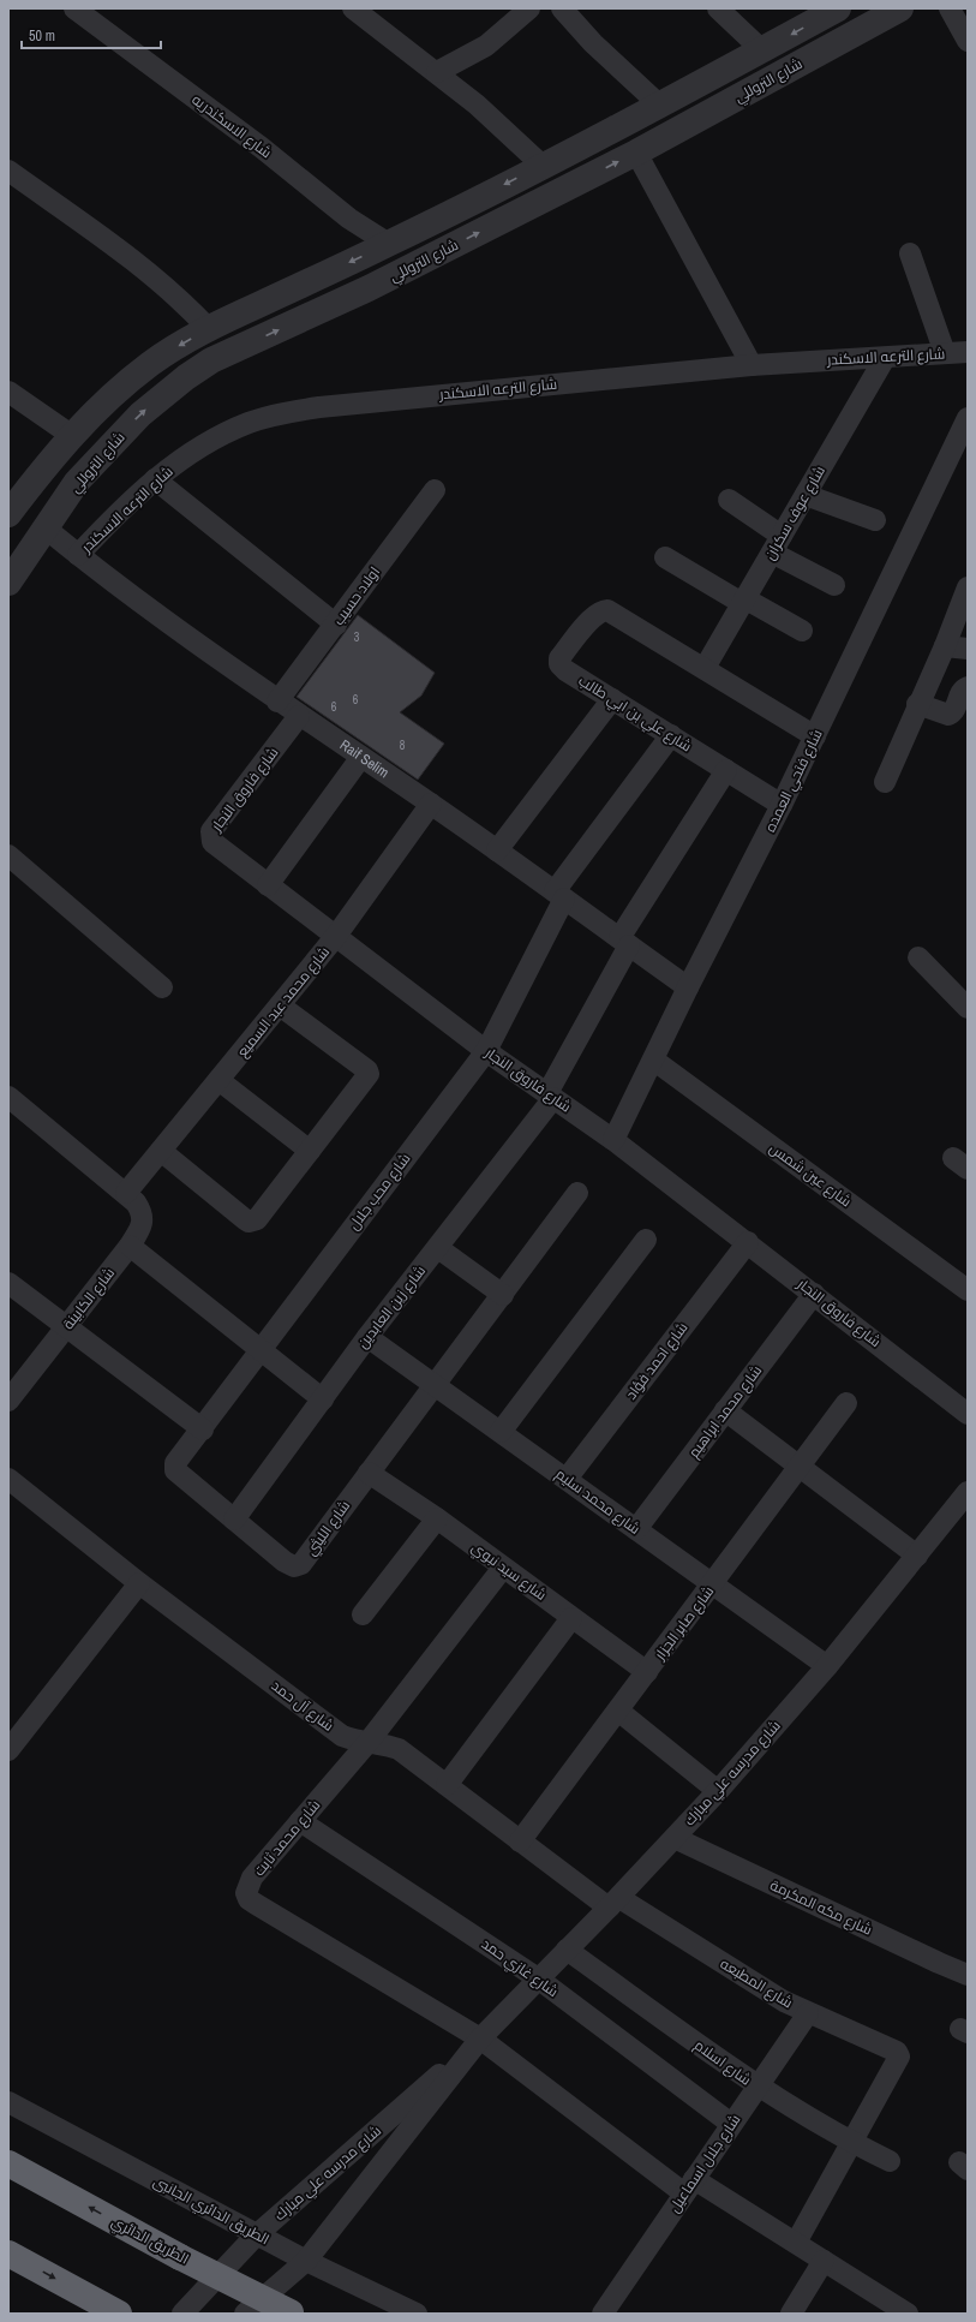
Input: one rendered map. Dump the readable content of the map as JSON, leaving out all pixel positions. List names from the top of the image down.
{
  "streets": {
    "highway": ["الطريق الدائري"],
    "street": [
      "شارع التروللي",
      "شارع الاسكندريه",
      "شارع الترعه الاسكندر",
      "شارع عوف سكران",
      "اولاد حسيب",
      "شارع علي بن ابي طالب",
      "Raif Selim",
      "شارع فتحي العمده",
      "شارع فاروق النجار",
      "شارع محمد عبد السميع",
      "شارع عين شمس",
      "شارع محب جلال",
      "شارع الكابينة",
      "شارع زين العابدين",
      "شارع احمد فؤاد",
      "شارع محمد ابراهيم",
      "شارع محمد سليم",
      "شارع الليثي",
      "شارع سيد نبوي",
      "شارع صابر الجزار",
      "شارع آل حمد",
      "شارع مدرسه علي مبارك",
      "شارع محمد ثابت",
      "شارع مكه المكرمة",
      "شارع غازي حمد",
      "شارع المطبعه",
      "شارع اسلام",
      "شارع جلال اسماعيل",
      "الطريق الدائري الجانبى"
    ]
  },
  "crossings": [
    ["شارع التروللي", "شارع الاسكندريه"],
    ["شارع التروللي", "Raif Selim"],
    ["شارع الترعه الاسكندر", "شارع عوف سكران"],
    ["شارع الترعه الاسكندر", "Raif Selim"],
    ["شارع عوف سكران", "شارع علي بن ابي طالب"],
    ["اولاد حسيب", "Raif Selim"],
    ["شارع علي بن ابي طالب", "شارع فتحي العمده"],
    ["شارع علي بن ابي طالب", "شارع محب جلال"],
    ["شارع علي بن ابي طالب", "شارع زين العابدين"],
    ["Raif Selim", "شارع فتحي العمده"],
    ["Raif Selim", "شارع فاروق النجار"],
    ["Raif Selim", "شارع محمد عبد السميع"],
    ["Raif Selim", "شارع محب جلال"],
    ["Raif Selim", "شارع زين العابدين"],
    ["شارع فتحي العمده", "شارع فاروق النجار"],
    ["شارع فتحي العمده", "شارع عين شمس"],
    ["شارع فاروق النجار", "شارع محمد عبد السميع"],
    ["شارع فاروق النجار", "شارع محب جلال"],
    ["شارع فاروق النجار", "شارع زين العابدين"],
    ["شارع فاروق النجار", "شارع احمد فؤاد"],
    ["شارع فاروق النجار", "شارع محمد ابراهيم"],
    ["شارع محمد عبد السميع", "شارع الكابينة"],
    ["شارع محب جلال", "شارع الليثي"],
    ["شارع زين العابدين", "شارع محمد سليم"],
    ["شارع زين العابدين", "شارع الليثي"],
    ["شارع احمد فؤاد", "شارع محمد سليم"],
    ["شارع محمد ابراهيم", "شارع محمد سليم"],
    ["شارع محمد سليم", "شارع الليثي"],
    ["شارع محمد سليم", "شارع صابر الجزار"],
    ["شارع محمد سليم", "شارع مدرسه علي مبارك"],
    ["شارع الليثي", "شارع سيد نبوي"],
    ["شارع سيد نبوي", "شارع صابر الجزار"],
    ["شارع سيد نبوي", "شارع محمد ثابت"],
    ["شارع صابر الجزار", "شارع آل حمد"],
    ["شارع آل حمد", "شارع مدرسه علي مبارك"],
    ["شارع آل حمد", "شارع محمد ثابت"],
    ["شارع آل حمد", "شارع المطبعه"],
    ["شارع مدرسه علي مبارك", "شارع محمد ثابت"],
    ["شارع مدرسه علي مبارك", "شارع مكه المكرمة"],
    ["شارع مدرسه علي مبارك", "شارع غازي حمد"],
    ["شارع مدرسه علي مبارك", "شارع المطبعه"],
    ["شارع مدرسه علي مبارك", "شارع اسلام"],
    ["شارع مدرسه علي مبارك", "الطريق الدائري الجانبى"],
    ["شارع محمد ثابت", "شارع غازي حمد"],
    ["شارع محمد ثابت", "شارع جلال اسماعيل"],
    ["شارع غازي حمد", "شارع جلال اسماعيل"],
    ["شارع المطبعه", "شارع اسلام"],
    ["شارع المطبعه", "شارع جلال اسماعيل"],
    ["شارع اسلام", "شارع جلال اسماعيل"]
  ],
  "house_numbers": [
    "3",
    "6",
    "6",
    "8"
  ],
  "scale_bar": "50 m"
}
